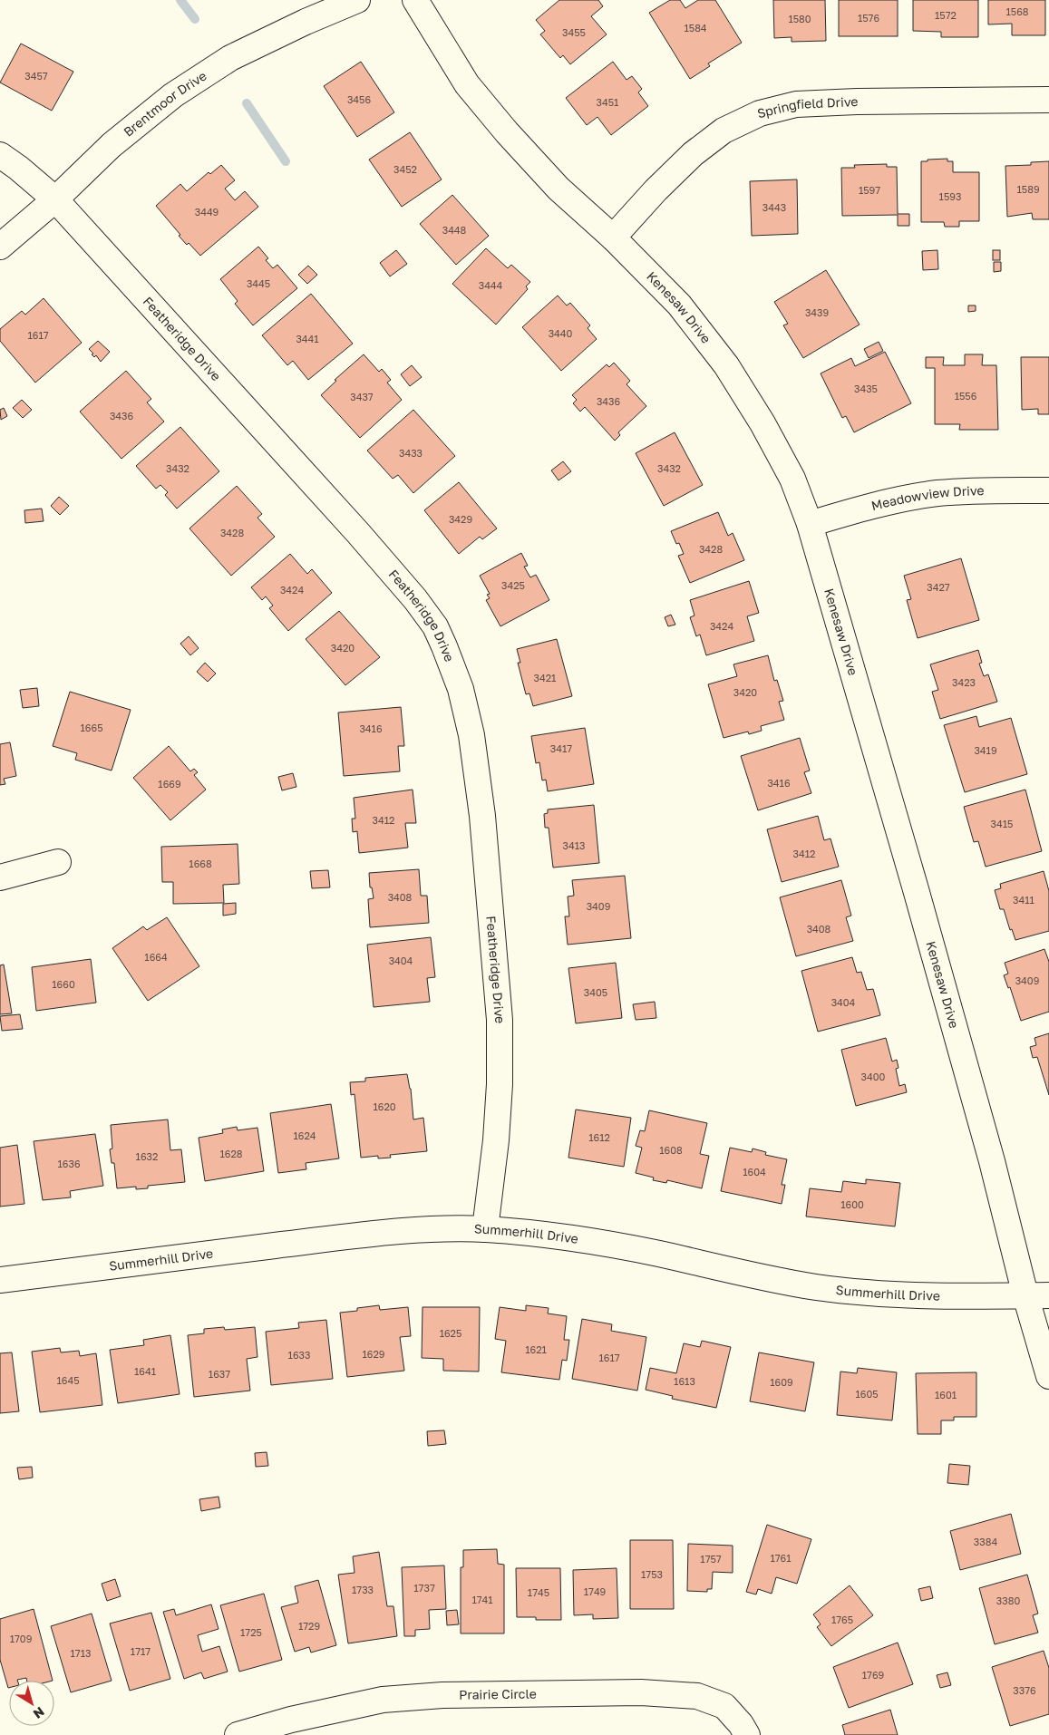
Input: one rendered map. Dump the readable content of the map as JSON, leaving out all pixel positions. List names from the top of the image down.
{
  "streets": {
    "street": [
      "Brentmoor Drive",
      "Springfield Drive",
      "Kenesaw Drive",
      "Featheridge Drive",
      "Meadowview Drive",
      "Summerhill Drive",
      "Prairie Circle"
    ]
  },
  "crossings": [
    ["Brentmoor Drive", "Featheridge Drive"],
    ["Springfield Drive", "Kenesaw Drive"],
    ["Kenesaw Drive", "Meadowview Drive"],
    ["Kenesaw Drive", "Summerhill Drive"],
    ["Featheridge Drive", "Summerhill Drive"]
  ],
  "house_numbers": [
    "1568",
    "1572",
    "1576",
    "1580",
    "1584",
    "3455",
    "3457",
    "3456",
    "3451",
    "3452",
    "1589",
    "1597",
    "1593",
    "3443",
    "3449",
    "3448",
    "3445",
    "3444",
    "3439",
    "3440",
    "1617",
    "3441",
    "3435",
    "1556",
    "3437",
    "3436",
    "3436",
    "3433",
    "3432",
    "3432",
    "3429",
    "3428",
    "3428",
    "3425",
    "3427",
    "3424",
    "3424",
    "3420",
    "3421",
    "3423",
    "3420",
    "1665",
    "3416",
    "3417",
    "3419",
    "3416",
    "1669",
    "3412",
    "3415",
    "3413",
    "3412",
    "1668",
    "3408",
    "3411",
    "3409",
    "3408",
    "1664",
    "3404",
    "3409",
    "1660",
    "3405",
    "3404",
    "3400",
    "1620",
    "1624",
    "1612",
    "1608",
    "1628",
    "1632",
    "1636",
    "1604",
    "1600",
    "1625",
    "1621",
    "1629",
    "1633",
    "1617",
    "1641",
    "1637",
    "1645",
    "1613",
    "1609",
    "1605",
    "1601",
    "3384",
    "1761",
    "1757",
    "1753",
    "1737",
    "1733",
    "1749",
    "1745",
    "1741",
    "3380",
    "1765",
    "1729",
    "1725",
    "1709",
    "1717",
    "1713",
    "1769",
    "3376"
  ],
  "north": "bottom right"
}
